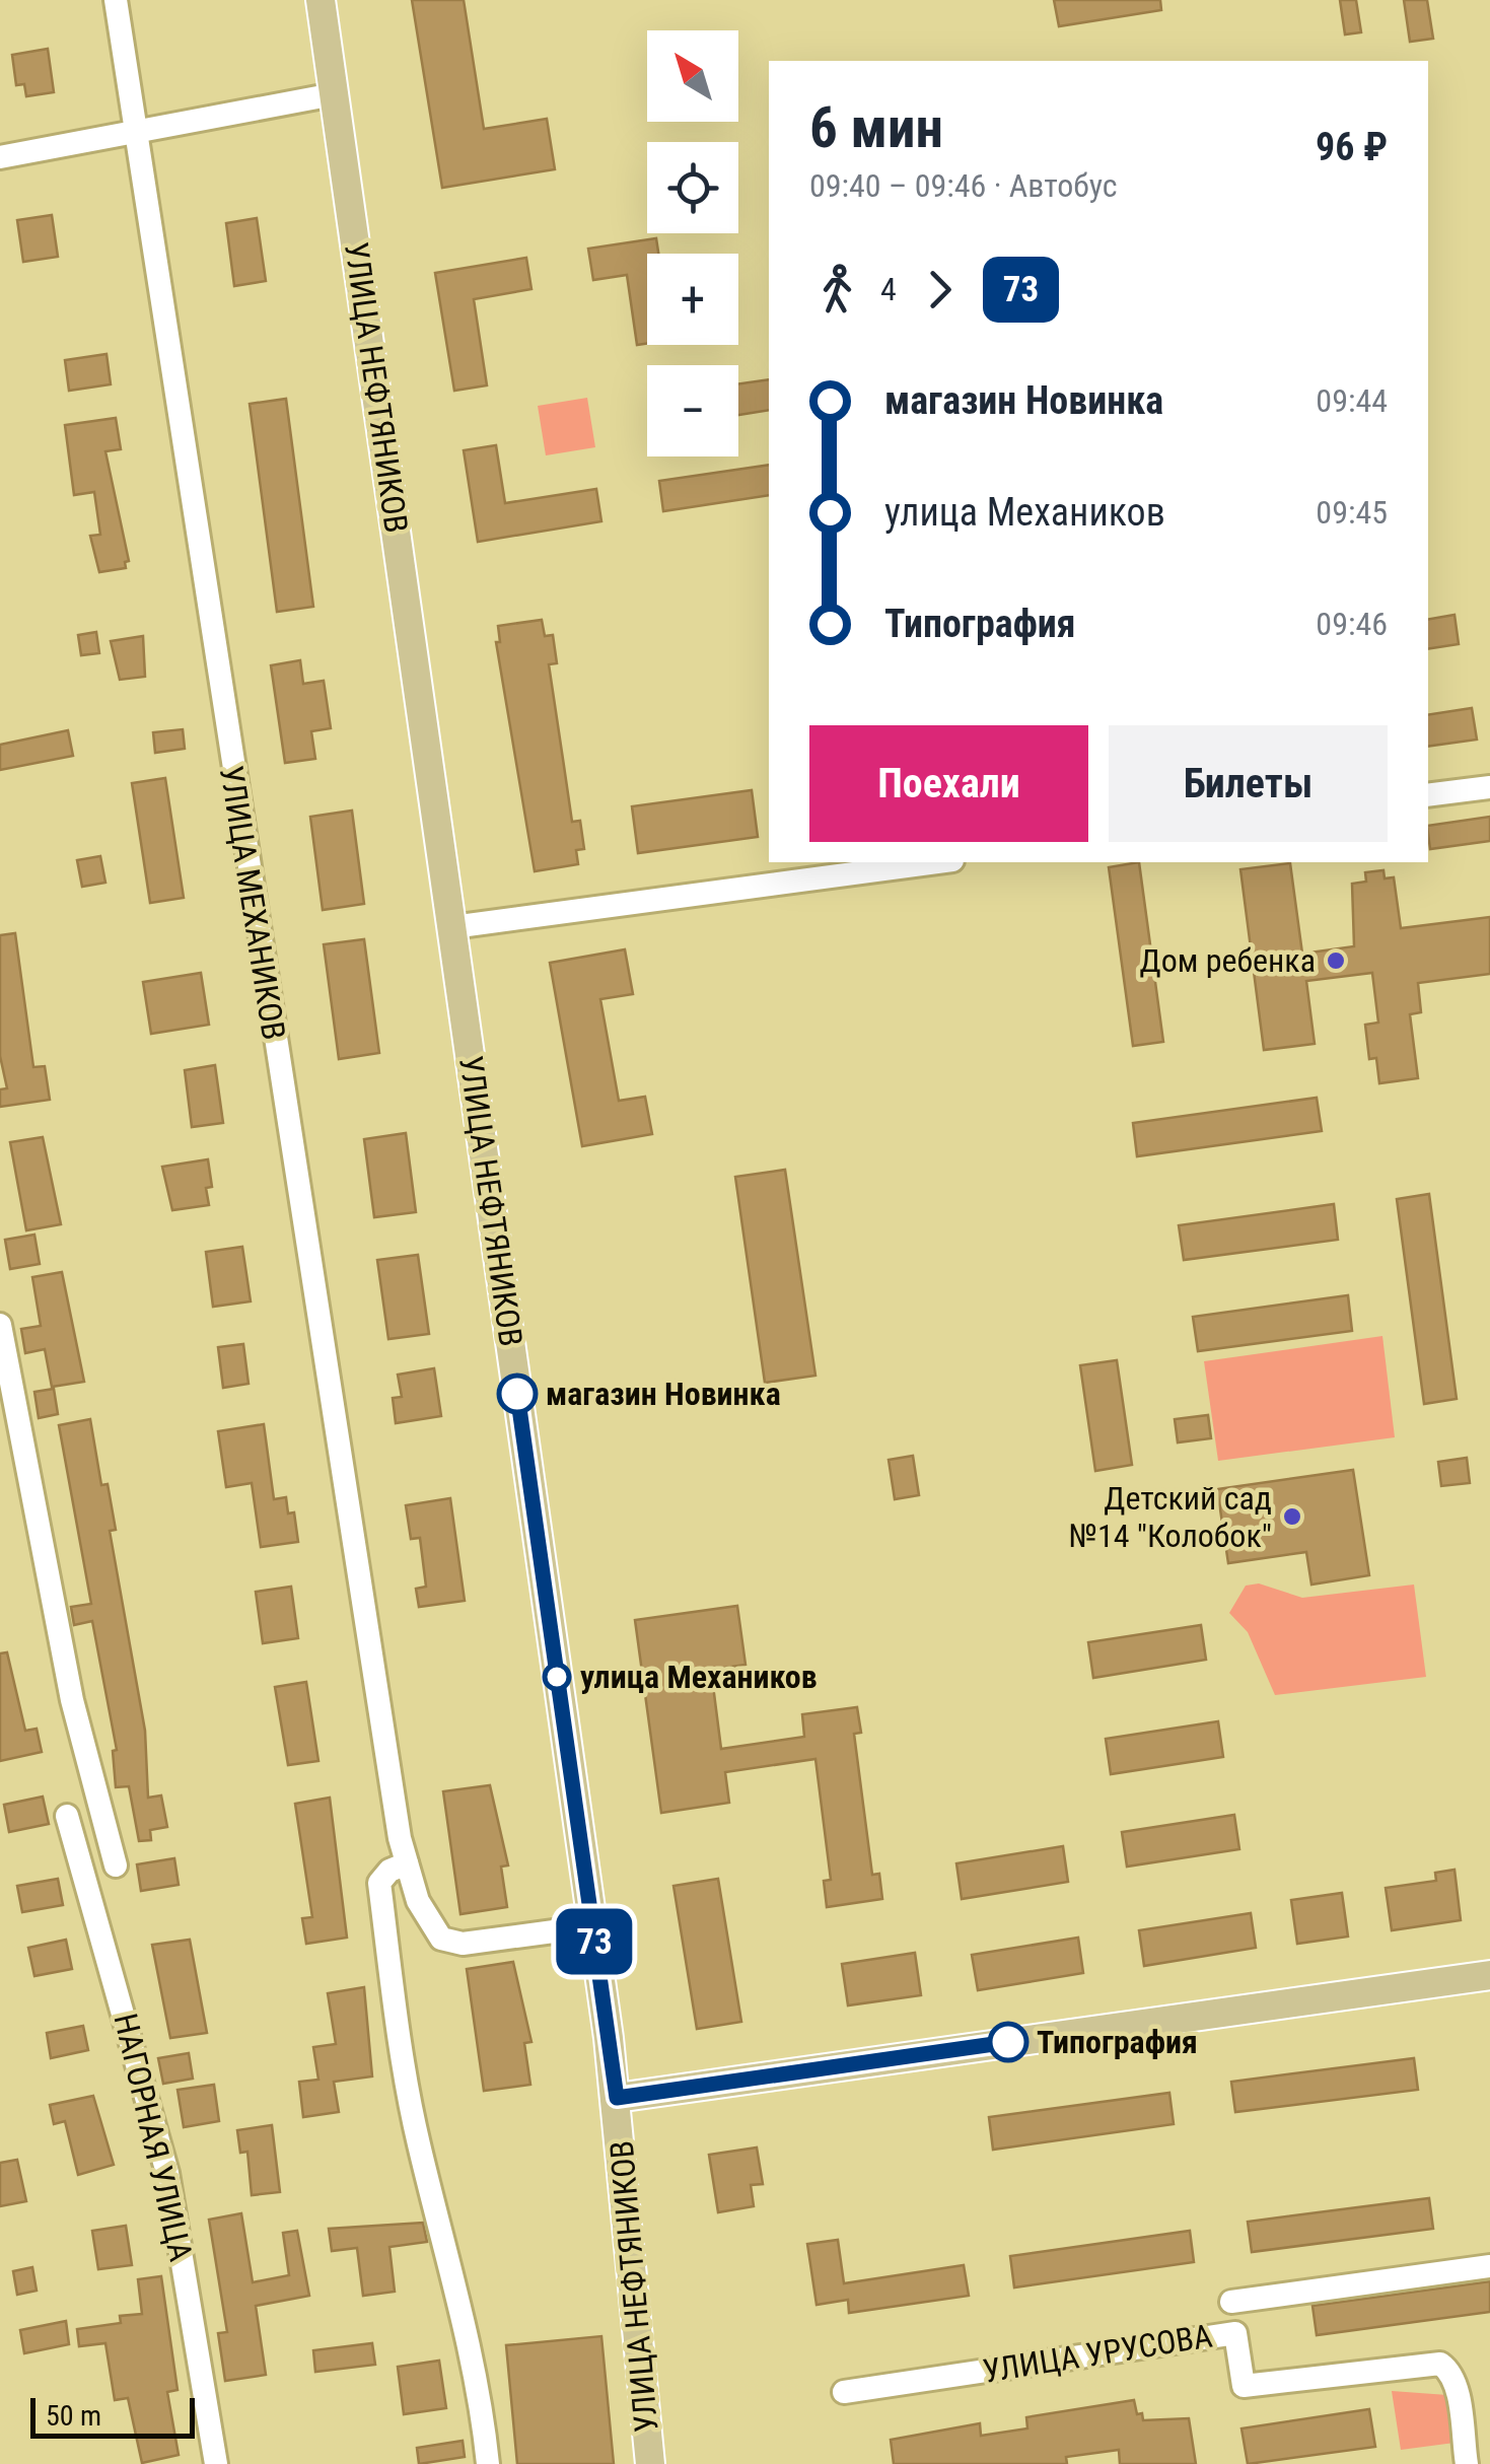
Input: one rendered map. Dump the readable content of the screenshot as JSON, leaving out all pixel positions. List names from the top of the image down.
{
  "streets": {
    "main road": ["УЛИЦА НЕФТЯНИКОВ"],
    "street": ["УЛИЦА МЕХАНИКОВ", "НАГОРНАЯ УЛИЦА", "УЛИЦА УРУСОВА"]
  },
  "crossings": [
    ["УЛИЦА НЕФТЯНИКОВ", "УЛИЦА МЕХАНИКОВ"]
  ],
  "places": [
    "Дом ребенка",
    "магазин Новинка",
    "Детский сад №14 \"Колобок\"",
    "улица Механиков",
    "Типография"
  ],
  "lines": ["bus line 73"],
  "scale_bar": "50 m",
  "north": "top left",
  "page": {
    "on_map": "73",
    "map_buttons": ["+", "−"],
    "heading": ["6 мин", "09:40 – 09:46 · Автобус", "96 ₽"],
    "legs": ["4", "73"],
    "list": [
      {
        "name": "магазин Новинка",
        "value": "09:44"
      },
      {
        "name": "улица Механиков",
        "value": "09:45"
      },
      {
        "name": "Типография",
        "value": "09:46"
      }
    ],
    "buttons": ["Поехали", "Билеты"],
    "scale": "50 m"
  }
}
